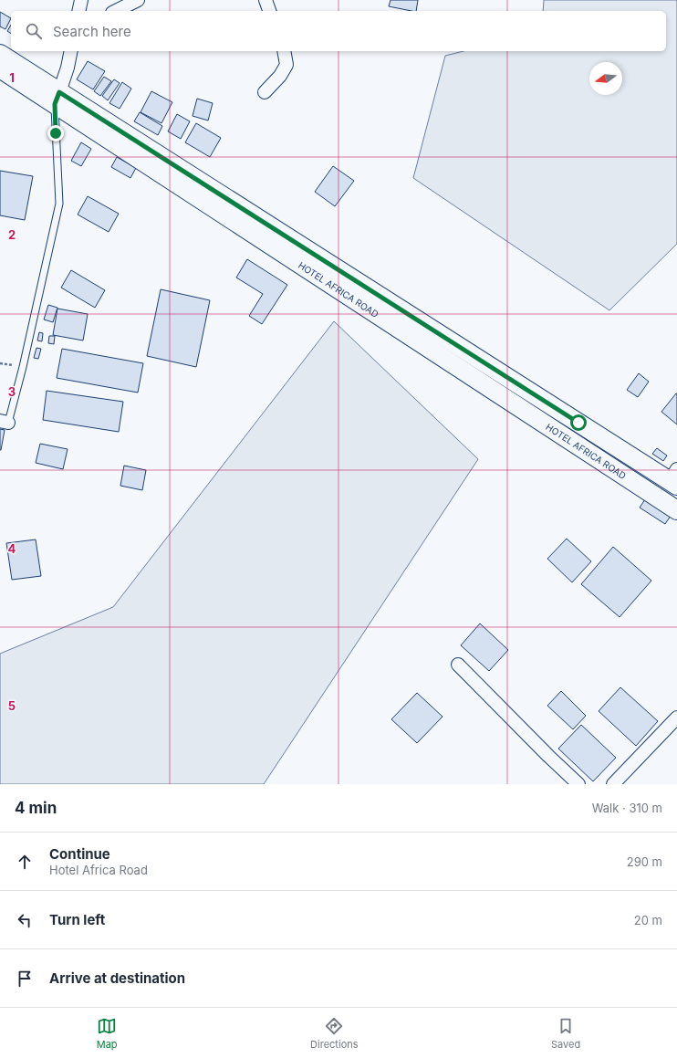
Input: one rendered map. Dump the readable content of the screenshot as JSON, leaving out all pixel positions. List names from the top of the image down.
{
  "streets": {
    "street": ["HOTEL AFRICA ROAD"]
  },
  "north": "left",
  "page": {
    "search": "Search here",
    "heading": ["4 min", "Walk · 310 m"],
    "list": [
      ["Continue", "Hotel Africa Road", "290 m"],
      ["Turn left", "20 m"],
      "Arrive at destination"
    ],
    "nav": ["Map", "Directions", "Saved"]
  },
  "grid": {
    "rows": [
      "1",
      "2",
      "3",
      "4",
      "5"
    ]
  }
}
